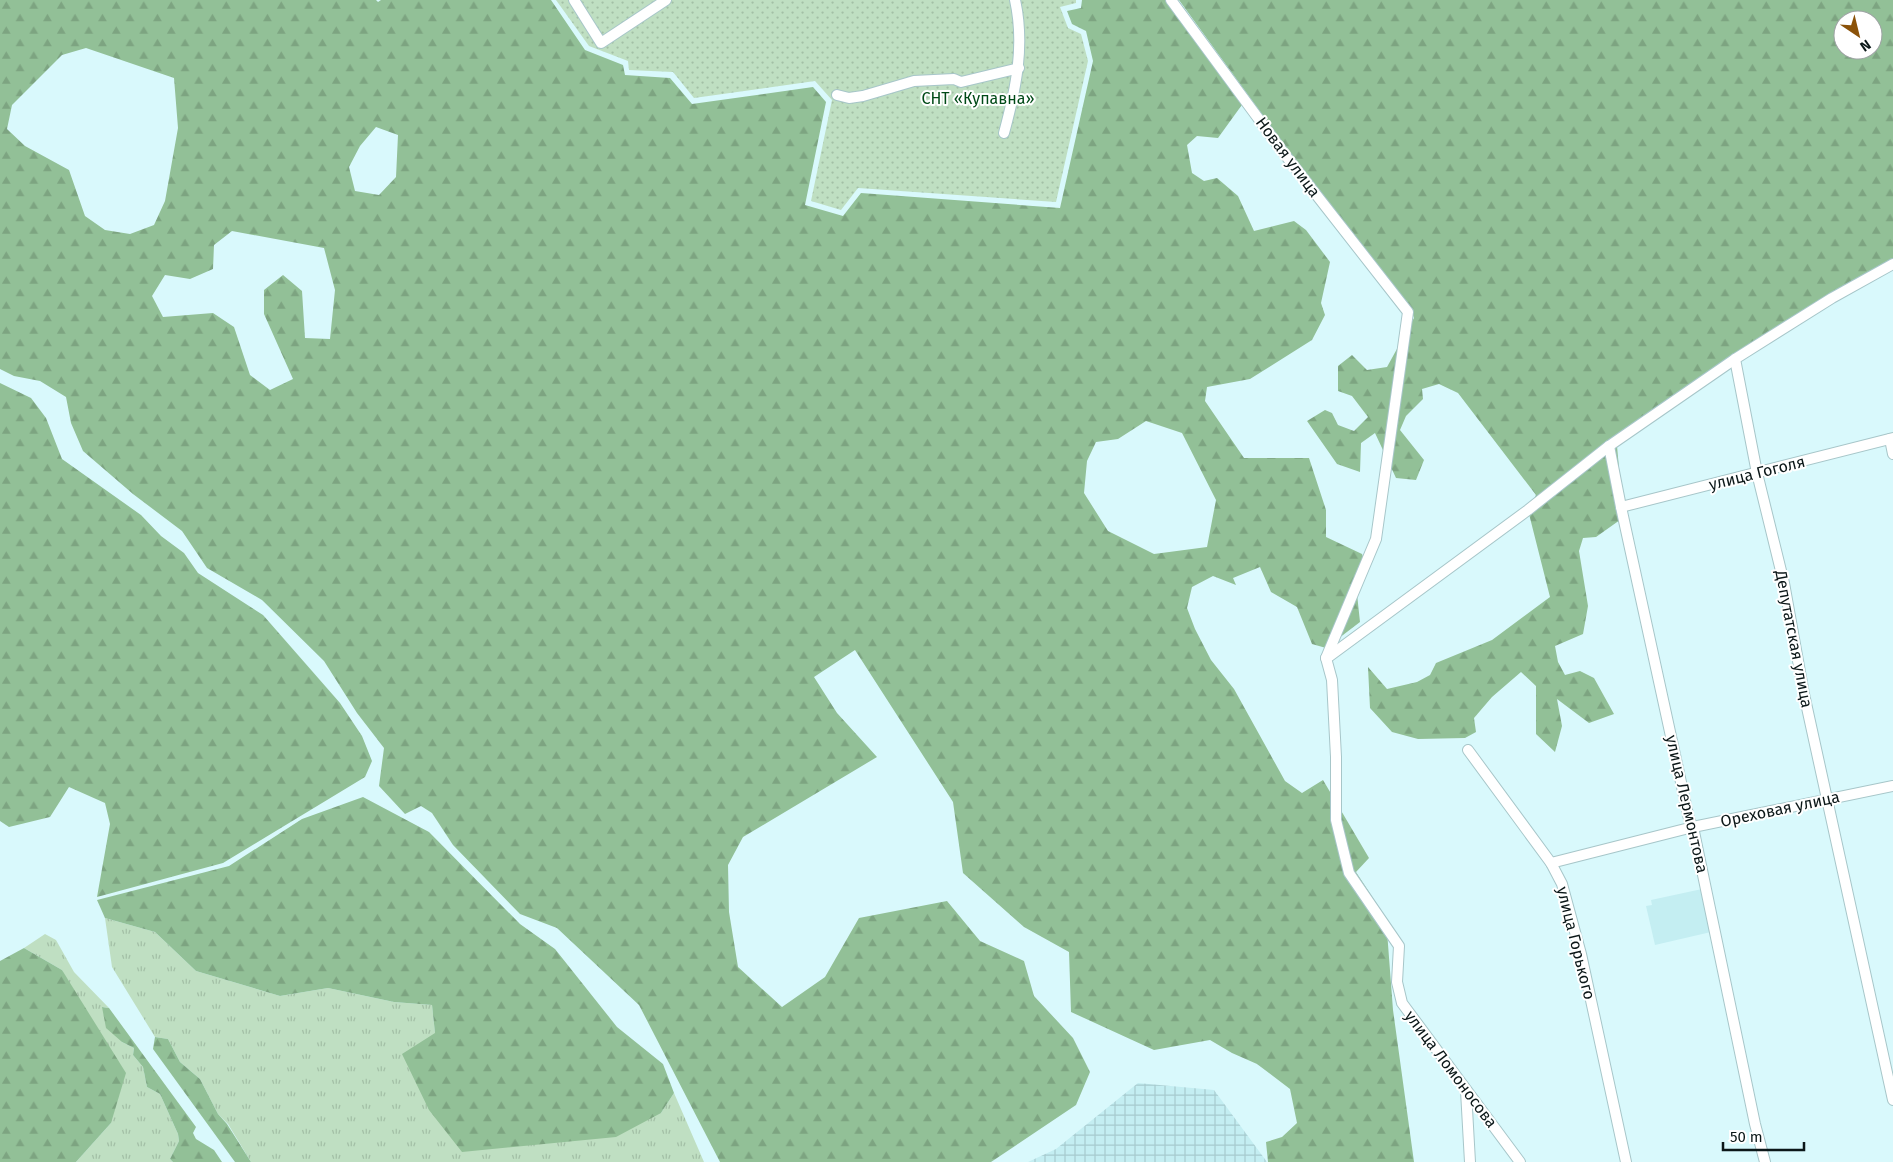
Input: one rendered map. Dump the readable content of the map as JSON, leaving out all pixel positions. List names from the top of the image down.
{
  "streets": {
    "street": [
      "Новая улица",
      "улица Гоголя",
      "Депутатская улица",
      "улица Лермонтова",
      "Ореховая улица",
      "улица Горького",
      "улица Ломоносова"
    ]
  },
  "crossings": [
    ["Новая улица", "улица Ломоносова"],
    ["улица Гоголя", "Депутатская улица"],
    ["улица Гоголя", "улица Лермонтова"],
    ["Депутатская улица", "Ореховая улица"],
    ["улица Лермонтова", "Ореховая улица"],
    ["Ореховая улица", "улица Горького"]
  ],
  "parks": ["СНТ «Купавна»"],
  "scale_bar": "50 m",
  "north": "bottom right"
}
